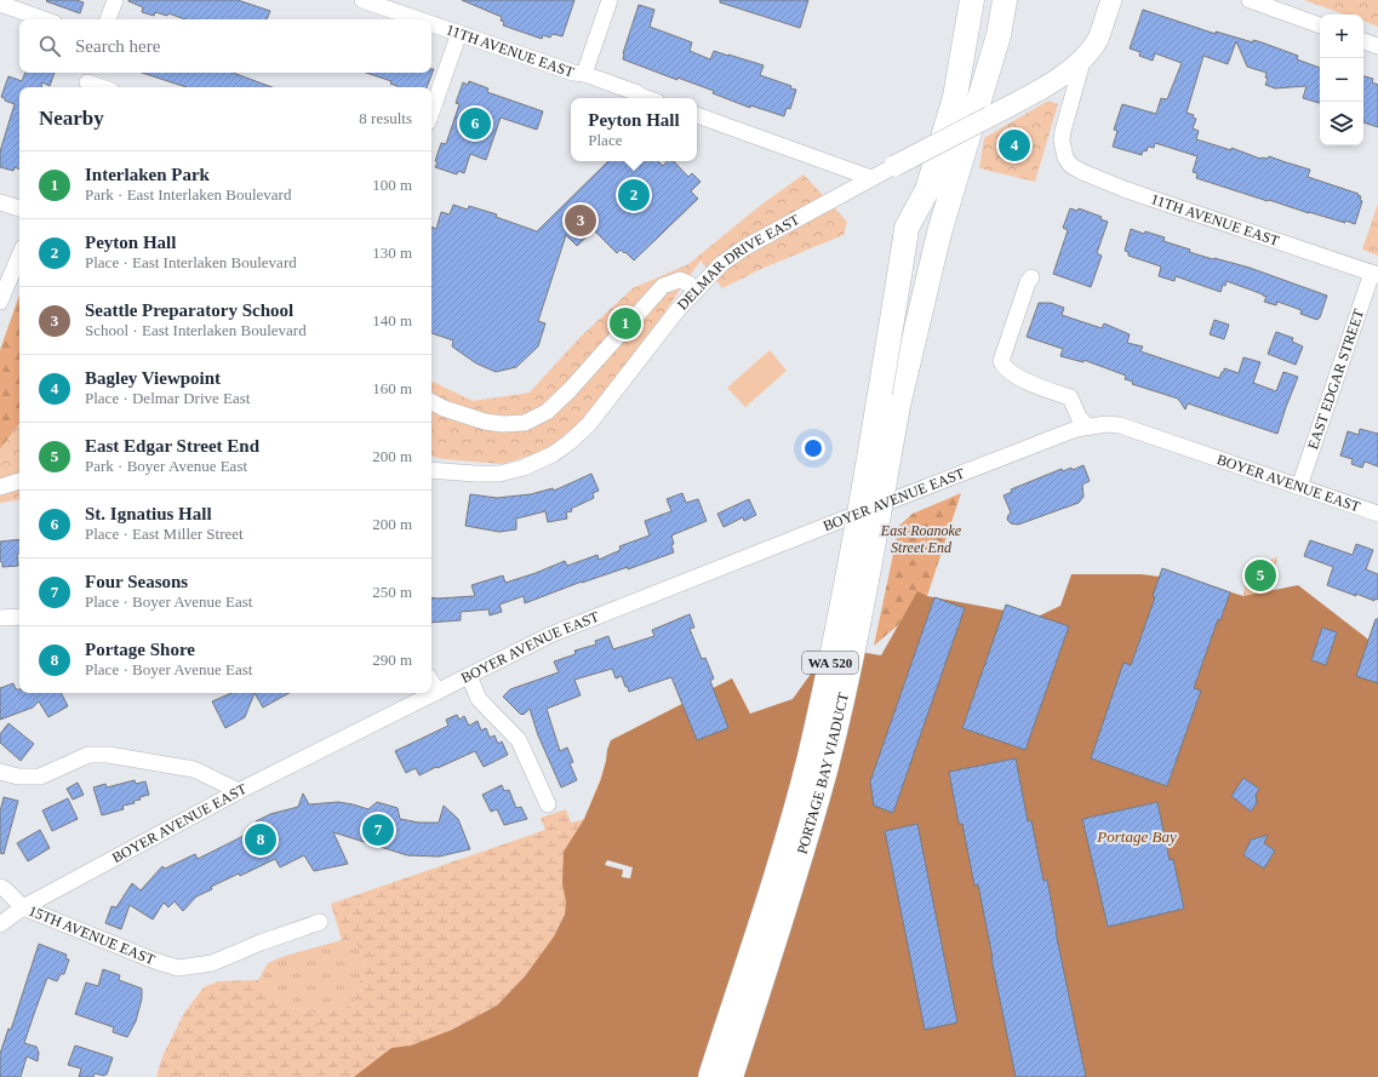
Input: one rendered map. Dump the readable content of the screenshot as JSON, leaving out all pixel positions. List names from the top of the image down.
{
  "streets": {
    "highway": ["WA 520", "PORTAGE BAY VIADUCT"],
    "main road": ["DELMAR DRIVE EAST"],
    "street": [
      "11TH AVENUE EAST",
      "EAST EDGAR STREET",
      "BOYER AVENUE EAST",
      "15TH AVENUE EAST"
    ]
  },
  "crossings": [
    ["11TH AVENUE EAST", "DELMAR DRIVE EAST"],
    ["11TH AVENUE EAST", "EAST EDGAR STREET"],
    ["EAST EDGAR STREET", "BOYER AVENUE EAST"],
    ["BOYER AVENUE EAST", "15TH AVENUE EAST"],
    ["WA 520", "PORTAGE BAY VIADUCT"]
  ],
  "water": ["Portage Bay"],
  "parks": ["East Roanoke Street End"],
  "page": {
    "map_buttons": ["+", "−"],
    "search": "Search here",
    "heading": ["Nearby", "8 results"],
    "popup": ["Peyton Hall", "Place"],
    "pins": [
      "6",
      "4",
      "2",
      "3",
      "1",
      "5",
      "7",
      "8"
    ],
    "list": [
      {
        "mark": "1",
        "name": "Interlaken Park",
        "note": "Park · East Interlaken Boulevard",
        "value": "100 m"
      },
      {
        "mark": "2",
        "name": "Peyton Hall",
        "note": "Place · East Interlaken Boulevard",
        "value": "130 m"
      },
      {
        "mark": "3",
        "name": "Seattle Preparatory School",
        "note": "School · East Interlaken Boulevard",
        "value": "140 m"
      },
      {
        "mark": "4",
        "name": "Bagley Viewpoint",
        "note": "Place · Delmar Drive East",
        "value": "160 m"
      },
      {
        "mark": "5",
        "name": "East Edgar Street End",
        "note": "Park · Boyer Avenue East",
        "value": "200 m"
      },
      {
        "mark": "6",
        "name": "St. Ignatius Hall",
        "note": "Place · East Miller Street",
        "value": "200 m"
      },
      {
        "mark": "7",
        "name": "Four Seasons",
        "note": "Place · Boyer Avenue East",
        "value": "250 m"
      },
      {
        "mark": "8",
        "name": "Portage Shore",
        "note": "Place · Boyer Avenue East",
        "value": "290 m"
      }
    ]
  }
}
